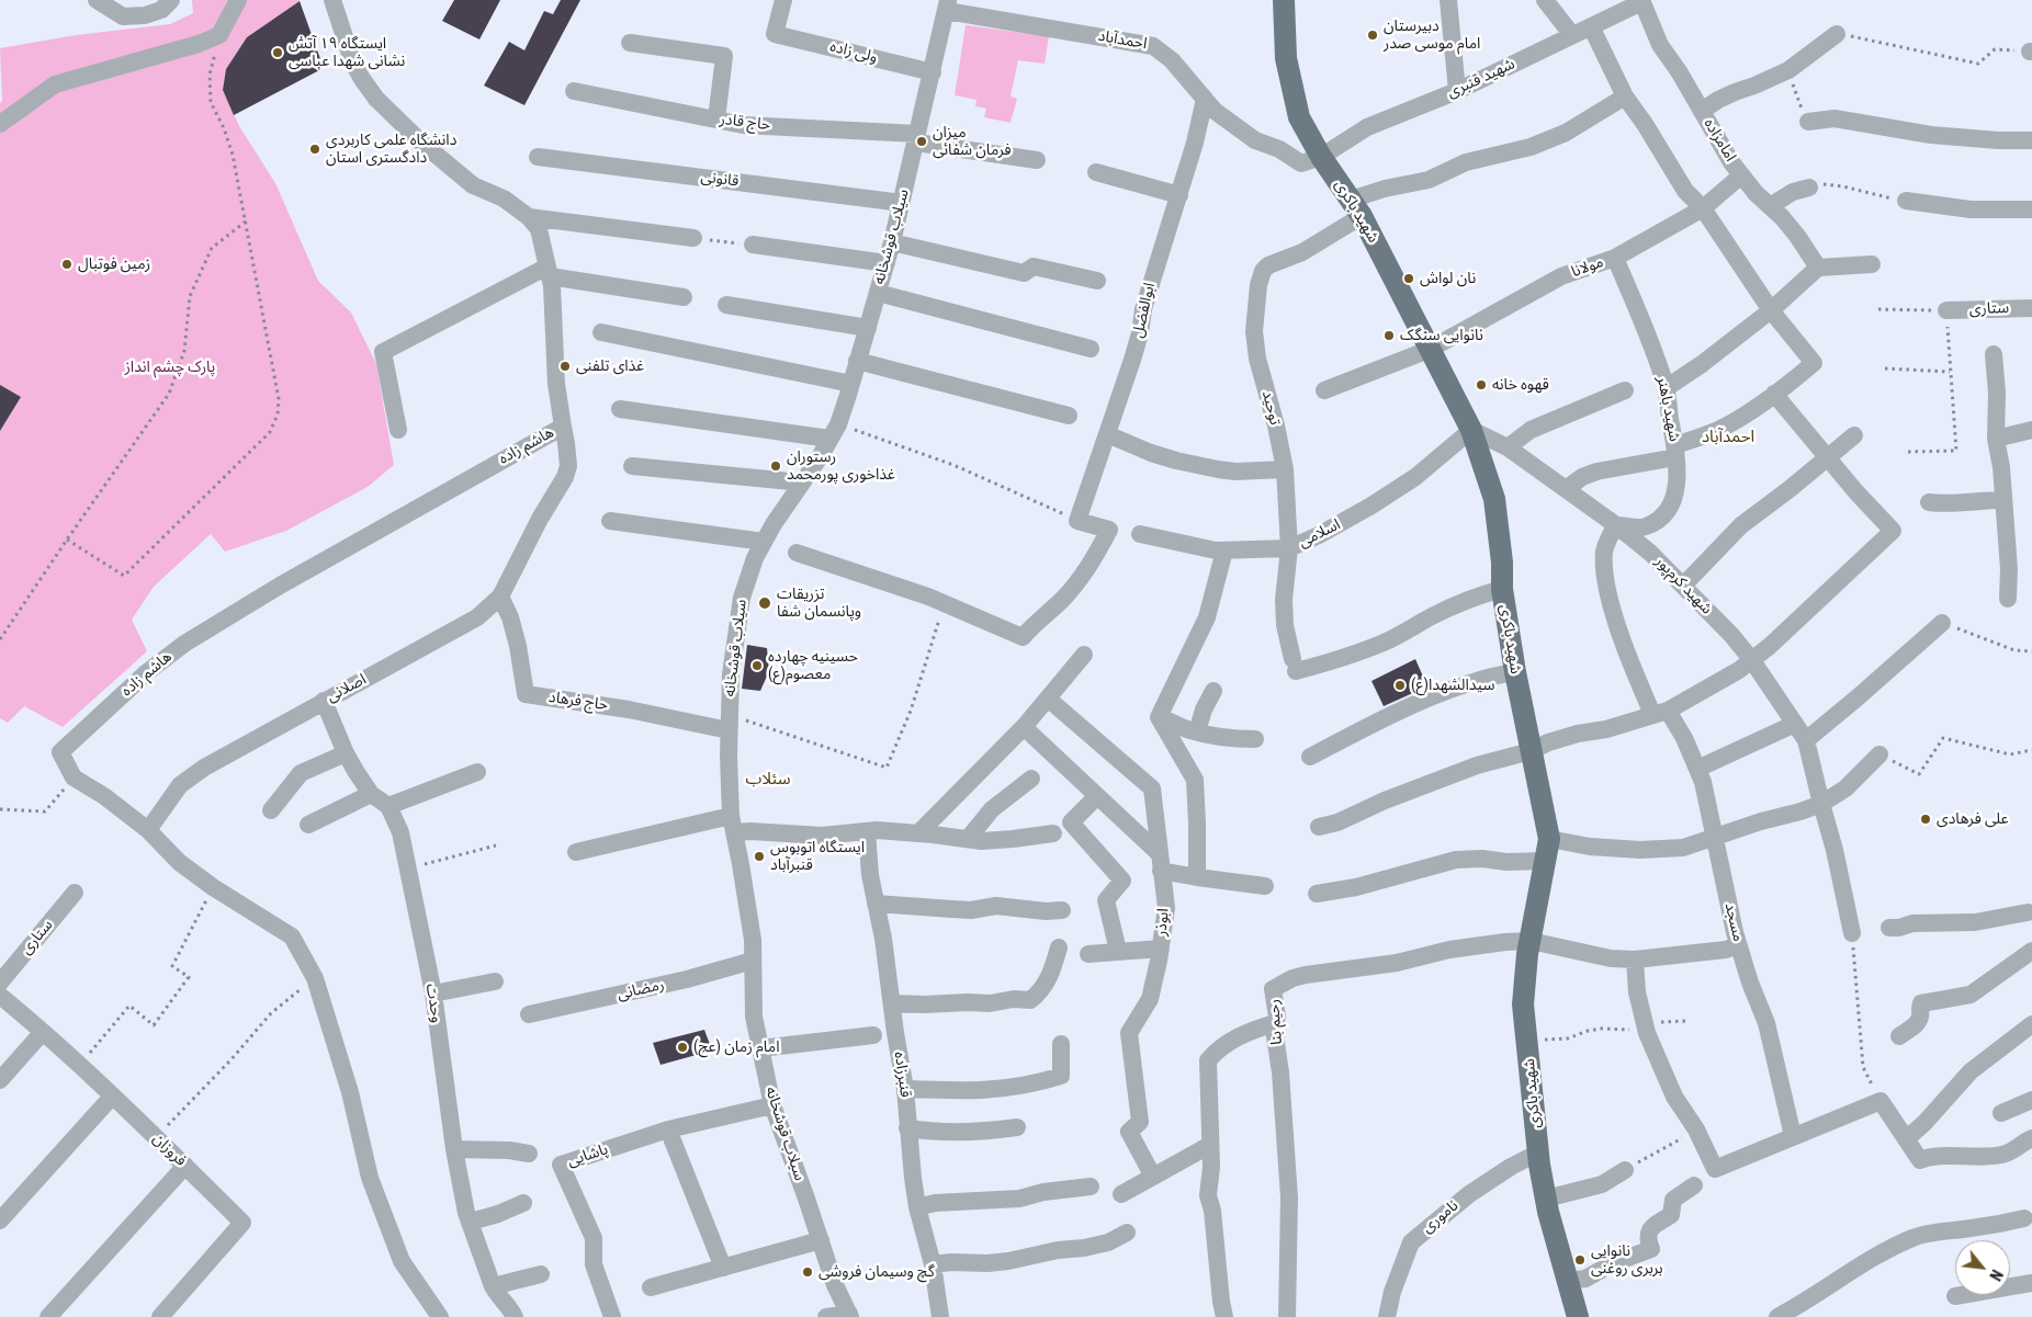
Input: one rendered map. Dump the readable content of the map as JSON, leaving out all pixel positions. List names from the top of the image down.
{
  "streets": {
    "main road": ["شهید باکری"],
    "street": [
      "احمدآباد",
      "ولی زاده",
      "شهید قنبری",
      "حاج قادر",
      "امامزاده",
      "قانونی",
      "سیلاب قوشخانه",
      "مولانا",
      "ستاری",
      "ابوالفضل",
      "توحید",
      "شهید باهنر",
      "هاشم زاده",
      "اسلامی",
      "شهید کرم‌پور",
      "اصلانی",
      "حاج فرهاد",
      "ابوذر",
      "مسجد",
      "رمضانی",
      "وحدت",
      "رحیم بنا",
      "قنبرزاده",
      "فروزان",
      "پاشایی",
      "ناموری"
    ]
  },
  "crossings": [
    ["احمدآباد", "شهید قنبری"],
    ["احمدآباد", "شهید باکری"],
    ["احمدآباد", "سیلاب قوشخانه"],
    ["احمدآباد", "ابوالفضل"],
    ["ولی زاده", "سیلاب قوشخانه"],
    ["شهید قنبری", "امامزاده"],
    ["شهید قنبری", "شهید باکری"],
    ["حاج قادر", "سیلاب قوشخانه"],
    ["امامزاده", "مولانا"],
    ["قانونی", "سیلاب قوشخانه"],
    ["شهید باکری", "مولانا"],
    ["شهید باکری", "توحید"],
    ["شهید باکری", "اسلامی"],
    ["شهید باکری", "شهید کرم‌پور"],
    ["شهید باکری", "رحیم بنا"],
    ["شهید باکری", "ناموری"],
    ["سیلاب قوشخانه", "حاج فرهاد"],
    ["سیلاب قوشخانه", "رمضانی"],
    ["سیلاب قوشخانه", "پاشایی"],
    ["مولانا", "شهید باهنر"],
    ["توحید", "اسلامی"],
    ["شهید باهنر", "شهید کرم‌پور"],
    ["شهید باهنر", "مسجد"],
    ["هاشم زاده", "اصلانی"],
    ["اسلامی", "شهید کرم‌پور"],
    ["شهید کرم‌پور", "مسجد"],
    ["اصلانی", "حاج فرهاد"]
  ],
  "districts": ["احمدآباد", "سئلاب"],
  "parks": ["پارک چشم انداز"],
  "places": [
    "دبیرستان امام موسی صدر",
    "ایستگاه ۱۹ آتش نشانی شهدا عباسی",
    "میزان فرمان شفائی",
    "دانشگاه علمی کاربردی دادگستری استان",
    "زمین فوتبال",
    "نان لواش",
    "نانوایی سنگک",
    "غذای تلفنی",
    "قهوه خانه",
    "رستوران غذاخوری پورمحمد",
    "تزریقات وپانسمان شفا",
    "حسینیه چهارده معصوم(ع)",
    "سیدالشهدا(ع)",
    "علی فرهادی",
    "ایستگاه اتوبوس قنبرآباد",
    "امام زمان (عج)",
    "نانوایی بربری روغنی",
    "گچ وسیمان فروشی"
  ],
  "north": "bottom right"
}
